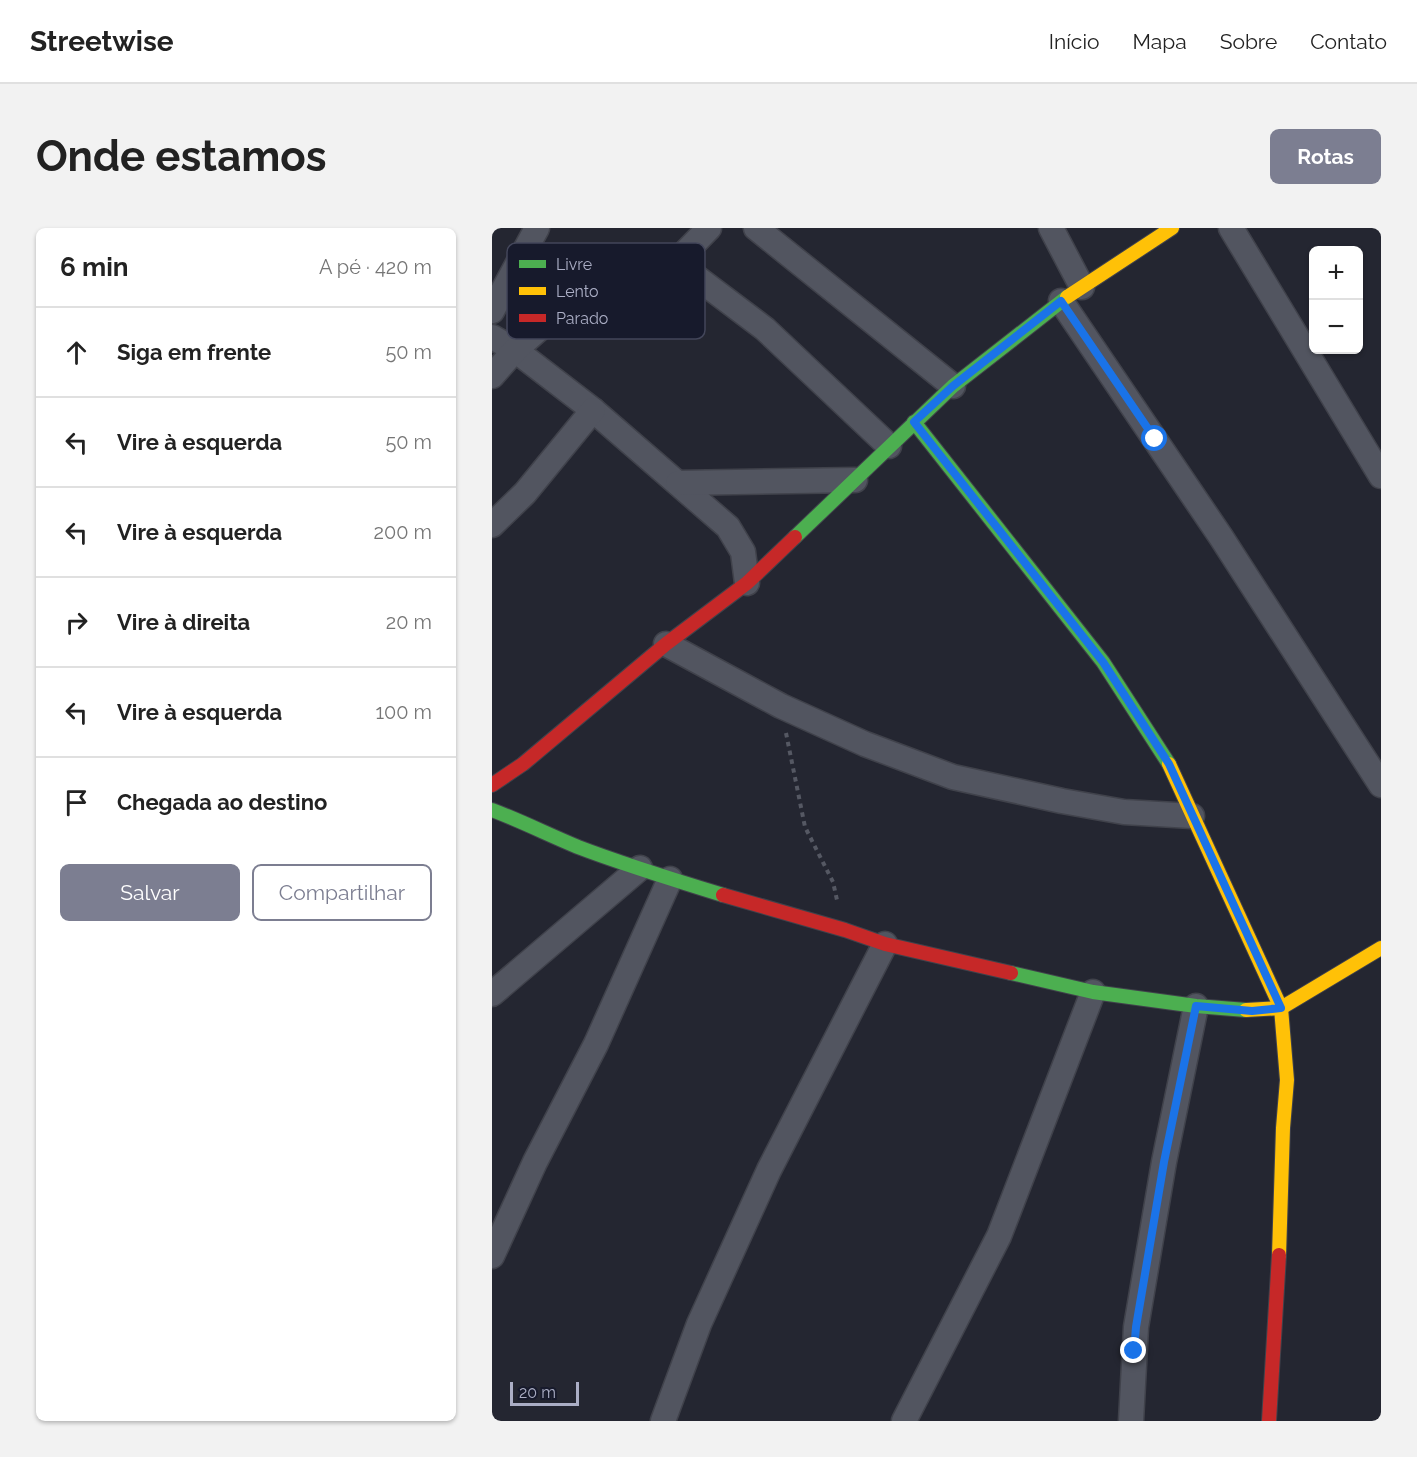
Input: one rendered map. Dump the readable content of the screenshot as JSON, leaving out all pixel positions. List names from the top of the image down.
{
  "legend": ["Livre", "Lento", "Parado"],
  "scale_bar": "20 m",
  "page": {
    "header": "Streetwise",
    "nav": [
      "Início",
      "Mapa",
      "Sobre",
      "Contato"
    ],
    "buttons": [
      "Rotas",
      ["Salvar", "Compartilhar"]
    ],
    "title": "Onde estamos",
    "heading": ["6 min", "A pé · 420 m"],
    "map_buttons": ["+", "−"],
    "list": [
      ["Siga em frente", "50 m"],
      ["Vire à esquerda", "50 m"],
      ["Vire à esquerda", "200 m"],
      ["Vire à direita", "20 m"],
      ["Vire à esquerda", "100 m"],
      "Chegada ao destino"
    ],
    "scale": "20 m"
  }
}
